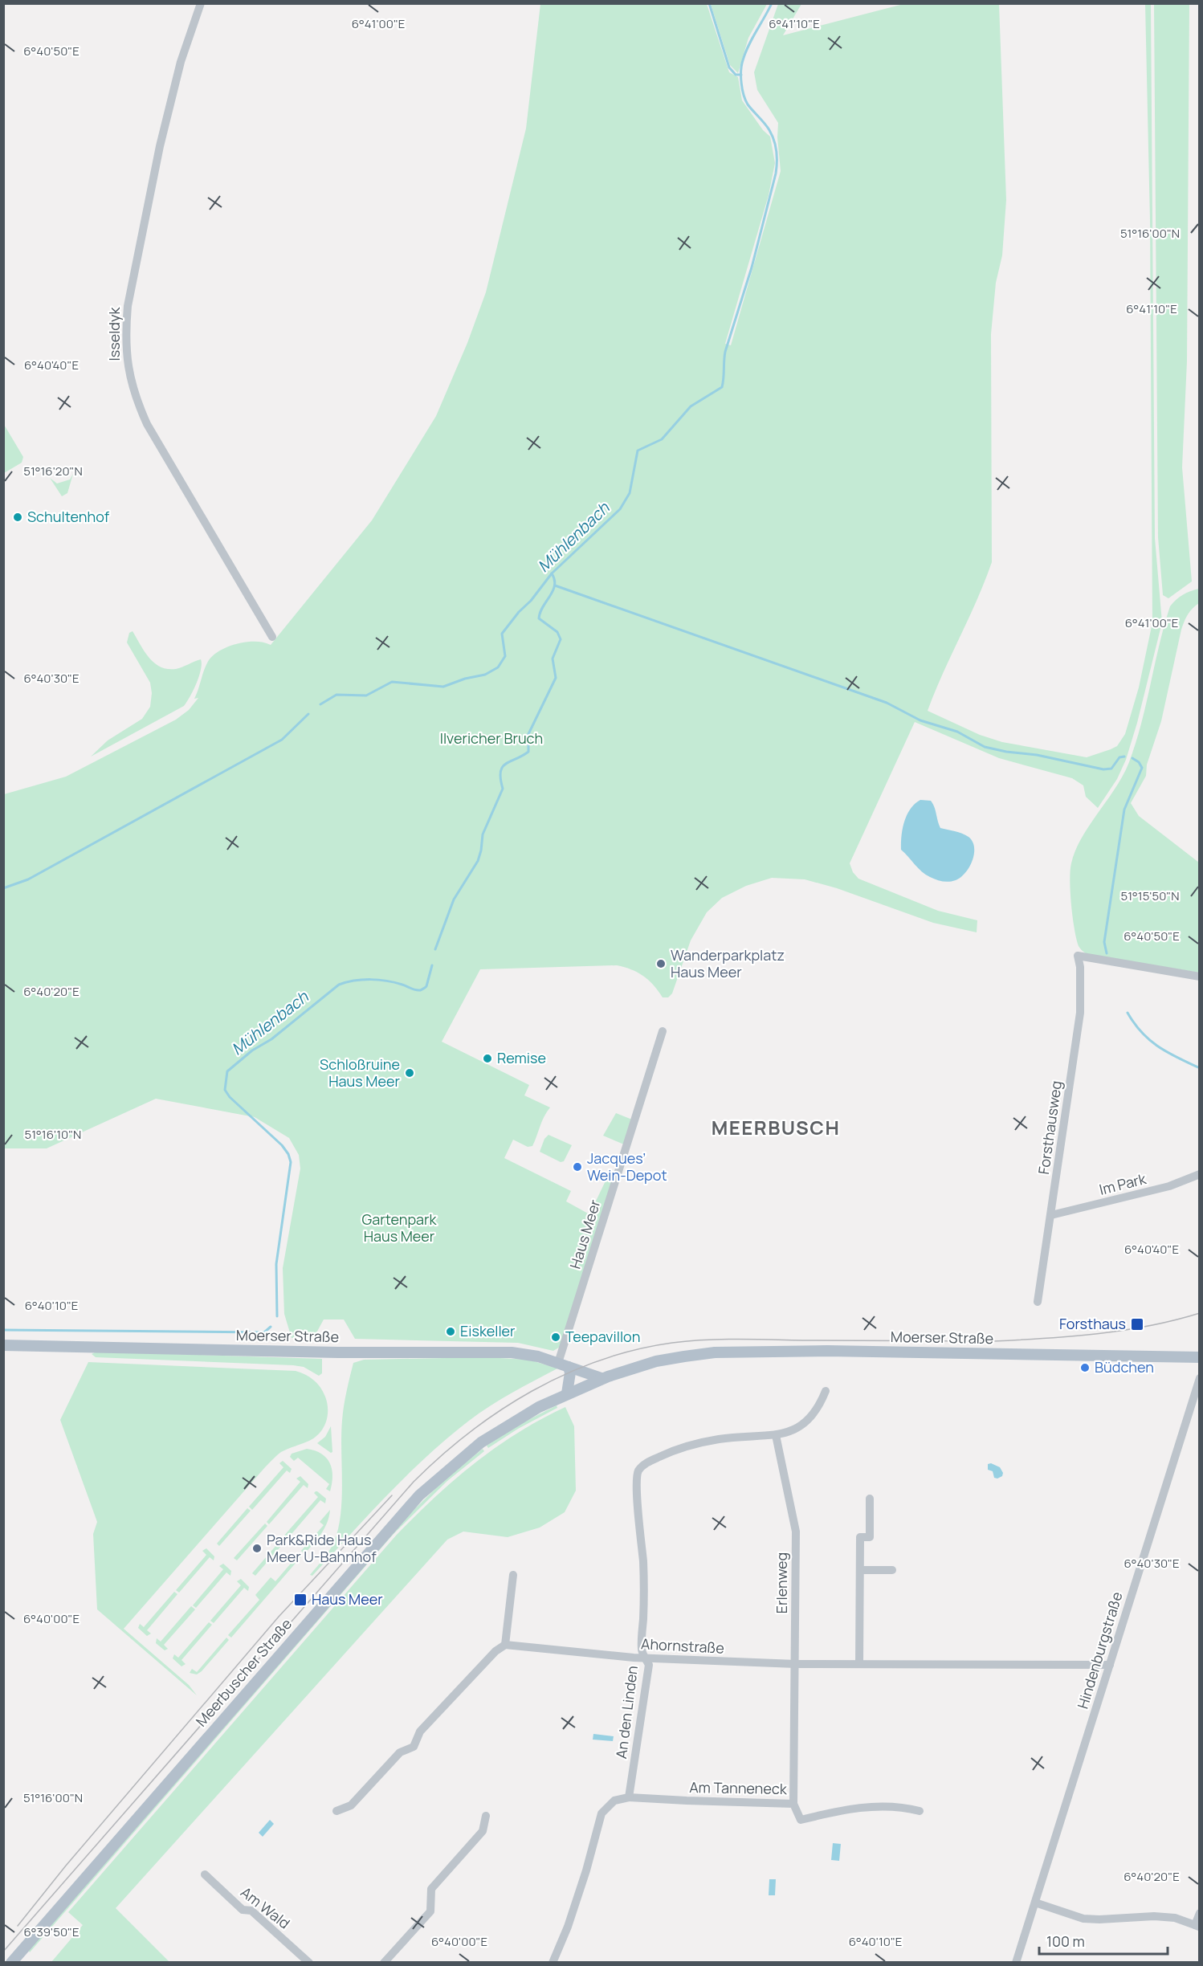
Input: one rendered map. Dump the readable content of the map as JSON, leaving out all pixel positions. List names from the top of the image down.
{
  "streets": {
    "main road": ["Moerser Straße", "Meerbuscher Straße"],
    "street": [
      "Isseldyk",
      "Forsthausweg",
      "Im Park",
      "Haus Meer",
      "Erlenweg",
      "Ahornstraße",
      "Hindenburgstraße",
      "An den Linden",
      "Am Tanneneck",
      "Am Wald"
    ]
  },
  "crossings": [
    ["Forsthausweg", "Im Park"],
    ["Haus Meer", "Moerser Straße"],
    ["Moerser Straße", "Meerbuscher Straße"],
    ["Erlenweg", "Ahornstraße"],
    ["Erlenweg", "An den Linden"],
    ["Erlenweg", "Am Tanneneck"],
    ["Ahornstraße", "Hindenburgstraße"],
    ["Ahornstraße", "An den Linden"],
    ["An den Linden", "Am Tanneneck"]
  ],
  "districts": ["MEERBUSCH"],
  "water": ["Mühlenbach"],
  "parks": ["Ilvericher Bruch", "Gartenpark Haus Meer"],
  "places": {
    "other": [
      "Schultenhof",
      "Wanderparkplatz Haus Meer",
      "Remise",
      "Schloßruine Haus Meer",
      "Jacques’ Wein-Depot",
      "Eiskeller",
      "Teepavillon",
      "Büdchen",
      "Park&Ride Haus Meer U-Bahnhof"
    ],
    "transit": ["Forsthaus", "Haus Meer"]
  },
  "scale_bar": "100 m",
  "coordinates": [
    "6°41'00\"E",
    "6°41'10\"E",
    "6°40'50\"E",
    "51°16'00\"N",
    "6°40'40\"E",
    "51°16'20\"N",
    "6°40'30\"E",
    "51°15'50\"N",
    "6°40'20\"E",
    "51°16'10\"N",
    "6°40'10\"E",
    "6°40'00\"E",
    "6°39'50\"E"
  ]
}
